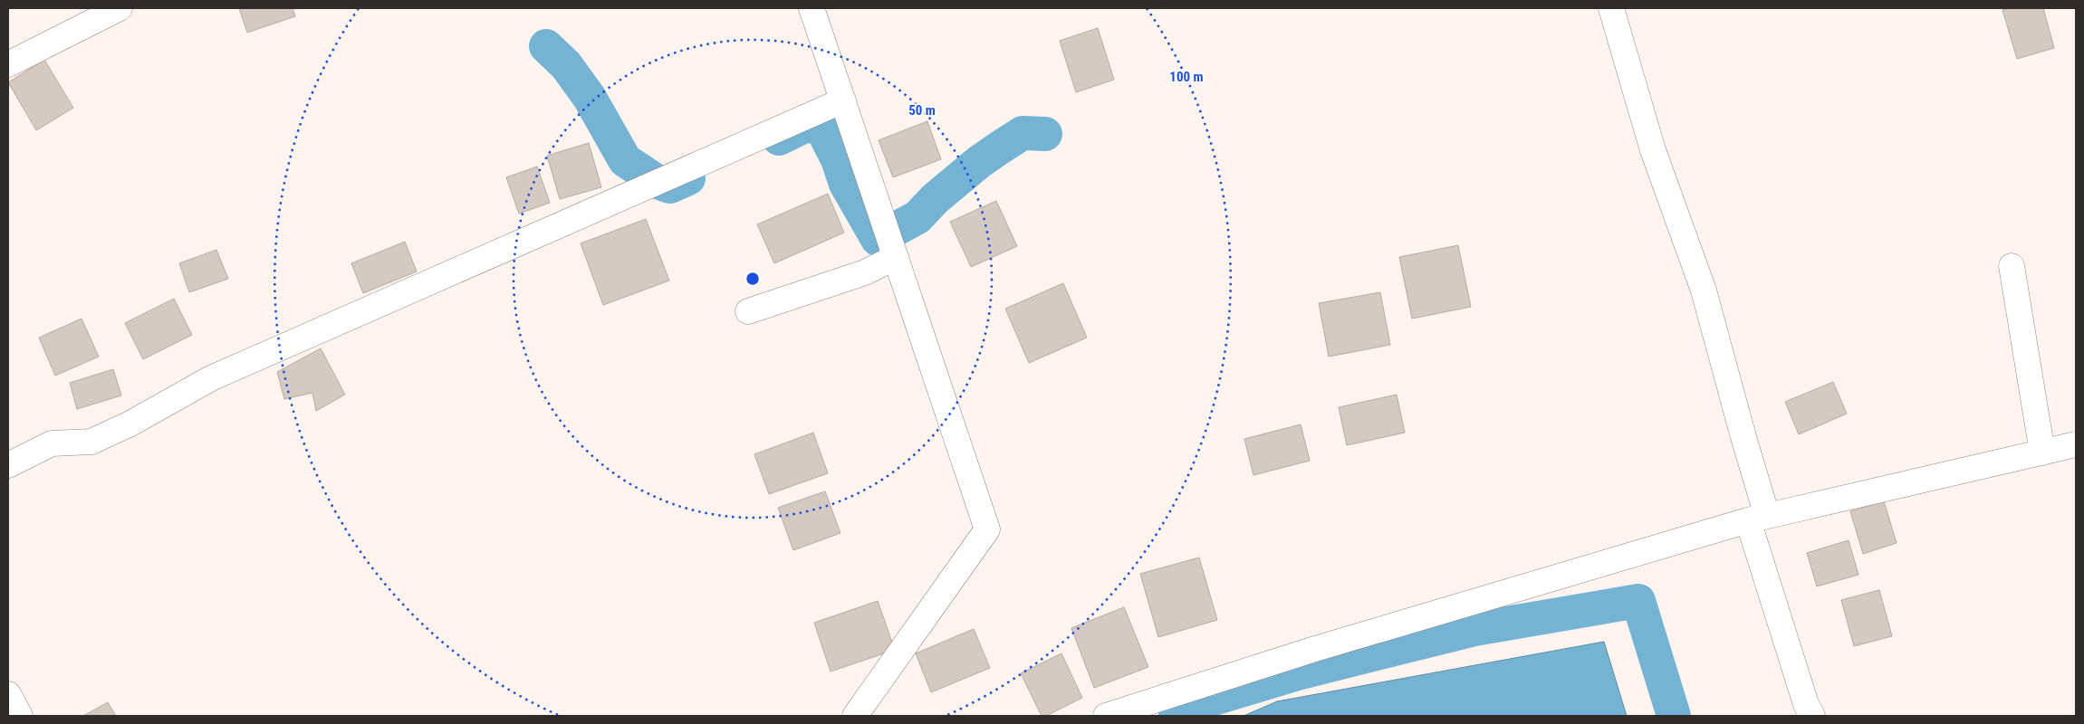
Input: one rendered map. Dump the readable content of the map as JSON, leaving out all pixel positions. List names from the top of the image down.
{
  "rings": ["100 m", "50 m"]
}
